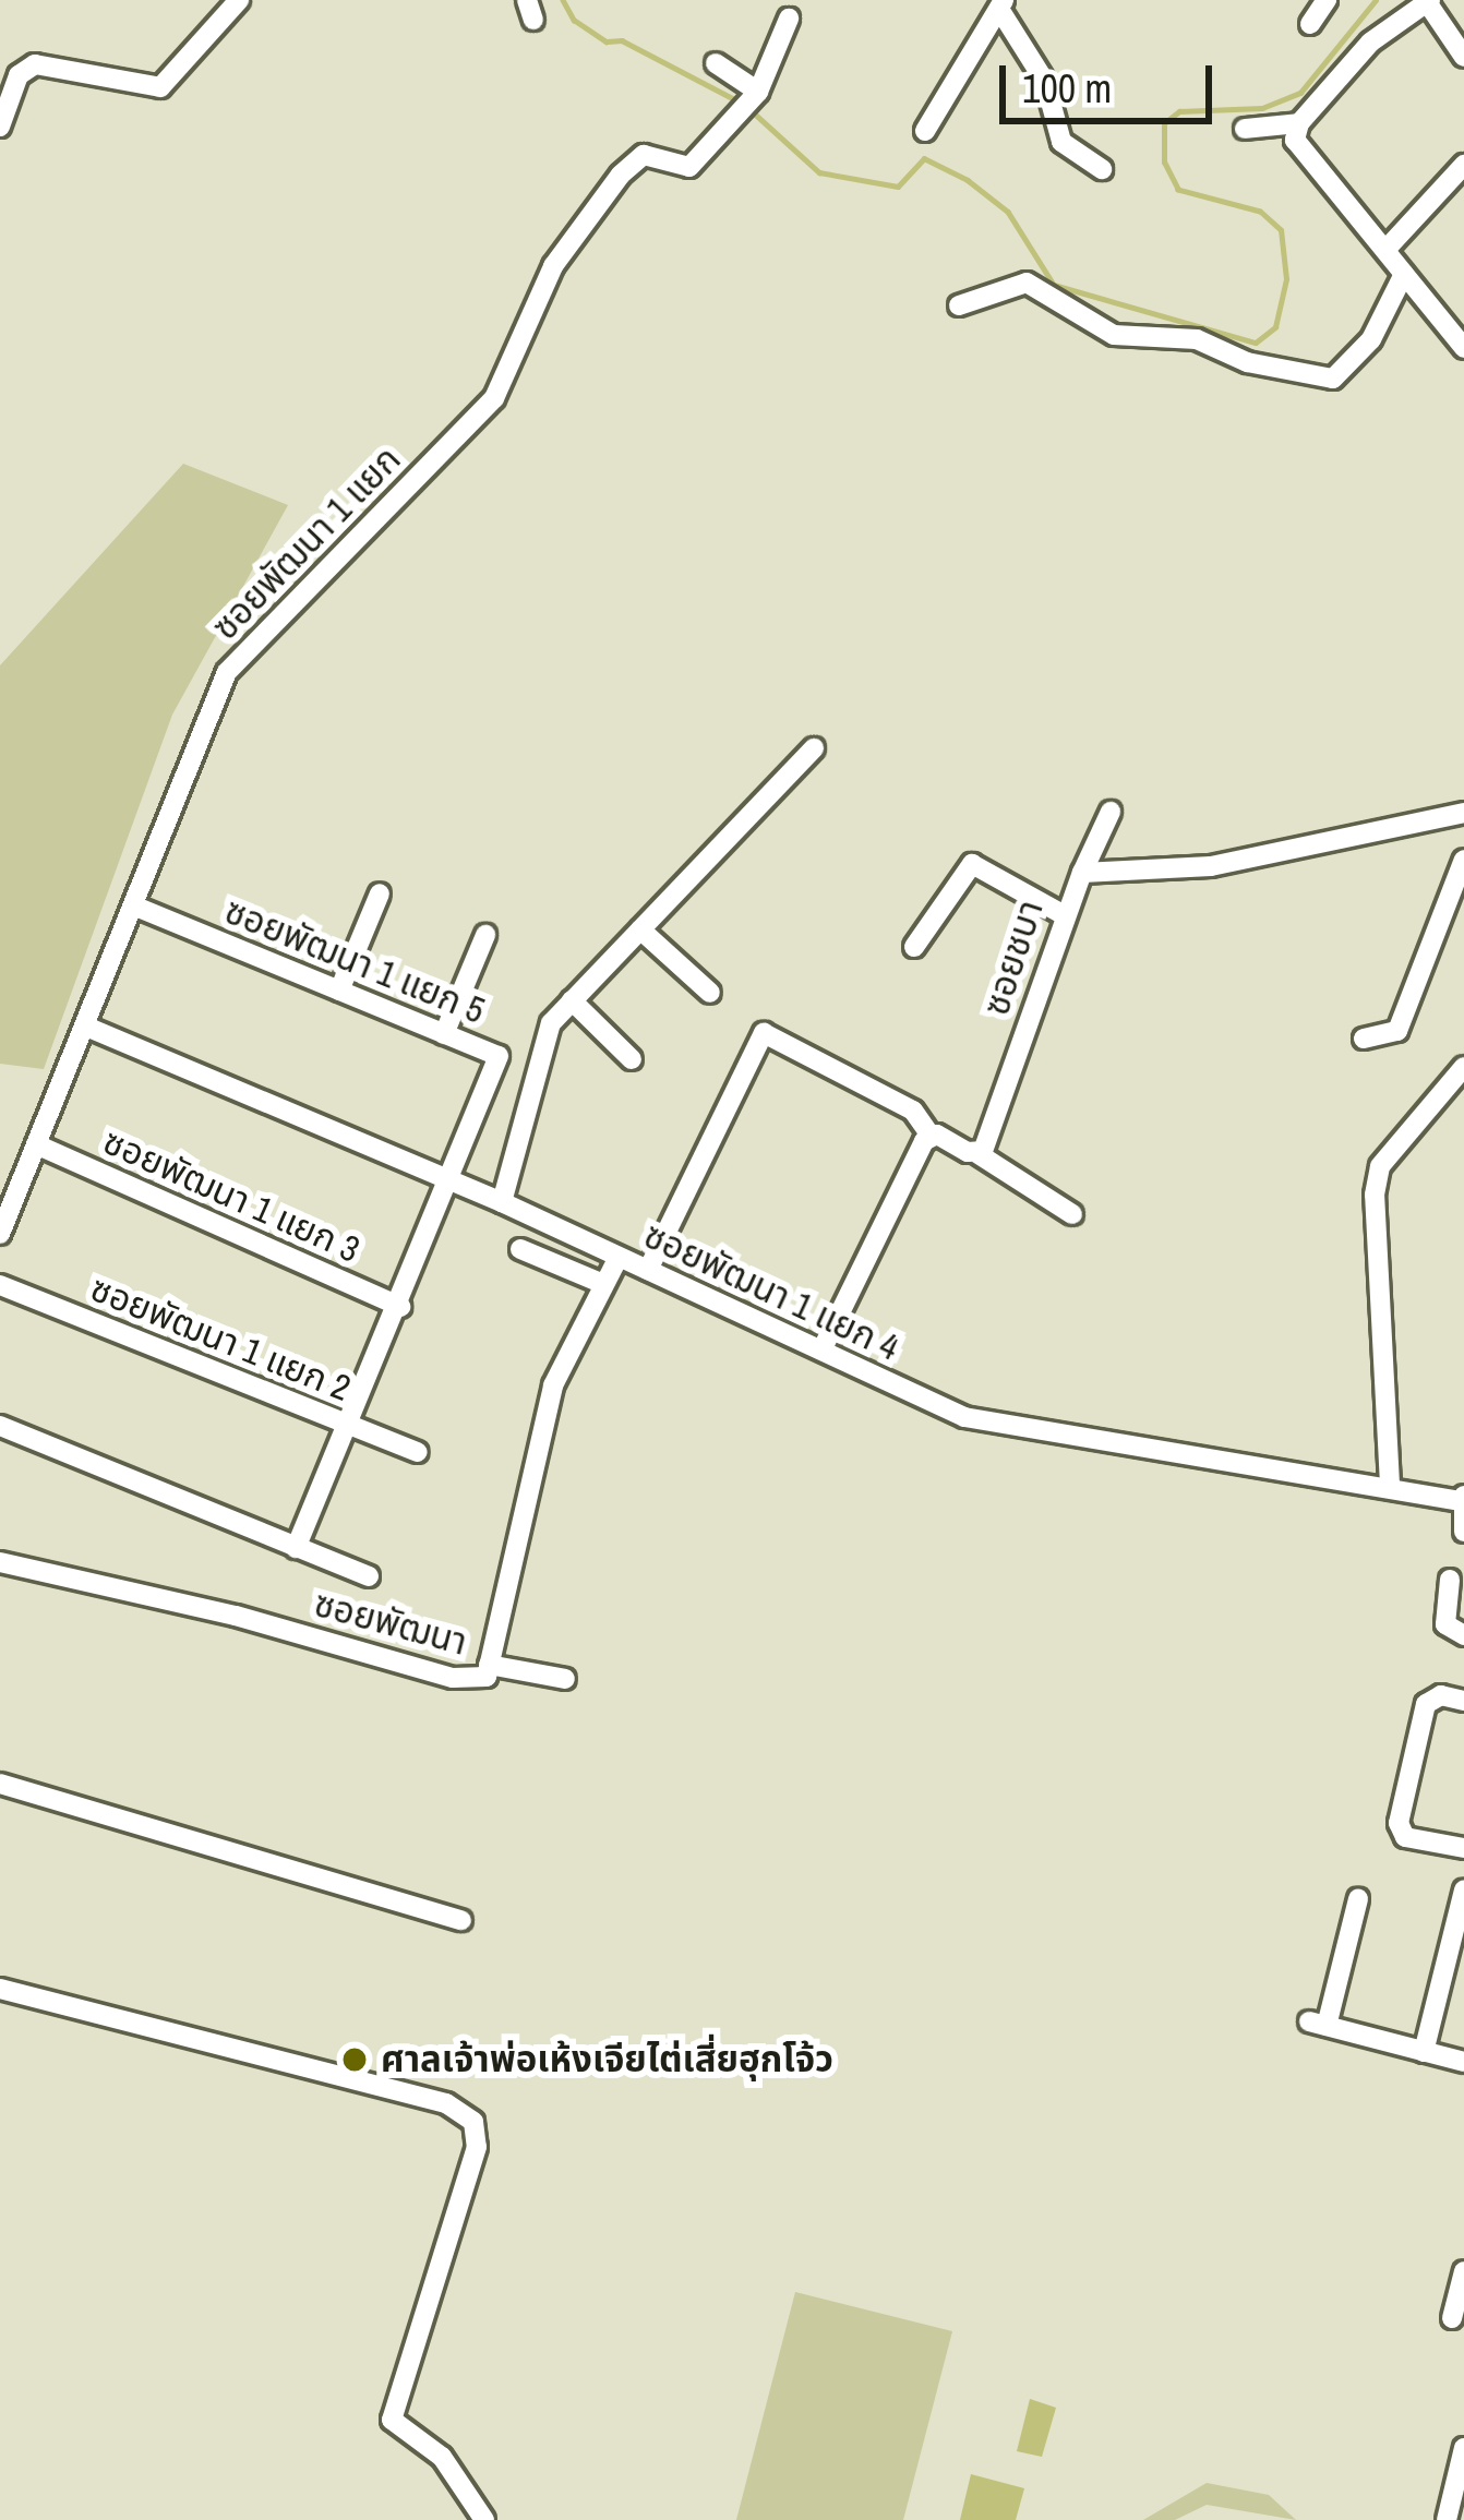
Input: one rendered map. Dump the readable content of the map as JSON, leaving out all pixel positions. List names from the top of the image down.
{
  "streets": {
    "street": [
      "ซอยพัฒนา 1 แยก",
      "ซอยชบา",
      "ซอยพัฒนา 1 แยก 5",
      "ซอยพัฒนา 1 แยก 3",
      "ซอยพัฒนา 1 แยก 4",
      "ซอยพัฒนา 1 แยก 2",
      "ซอยพัฒนา"
    ]
  },
  "crossings": [
    ["ซอยพัฒนา 1 แยก", "ซอยพัฒนา 1 แยก 5"],
    ["ซอยพัฒนา 1 แยก", "ซอยพัฒนา 1 แยก 3"],
    ["ซอยพัฒนา 1 แยก", "ซอยพัฒนา 1 แยก 4"],
    ["ซอยพัฒนา 1 แยก 5", "ซอยพัฒนา 1 แยก 4"],
    ["ซอยพัฒนา 1 แยก 4", "ซอยพัฒนา"]
  ],
  "places": ["ศาลเจ้าพ่อเห้งเจียไต่เสี่ยฮุกโจ้ว"],
  "scale_bar": "100 m"
}
